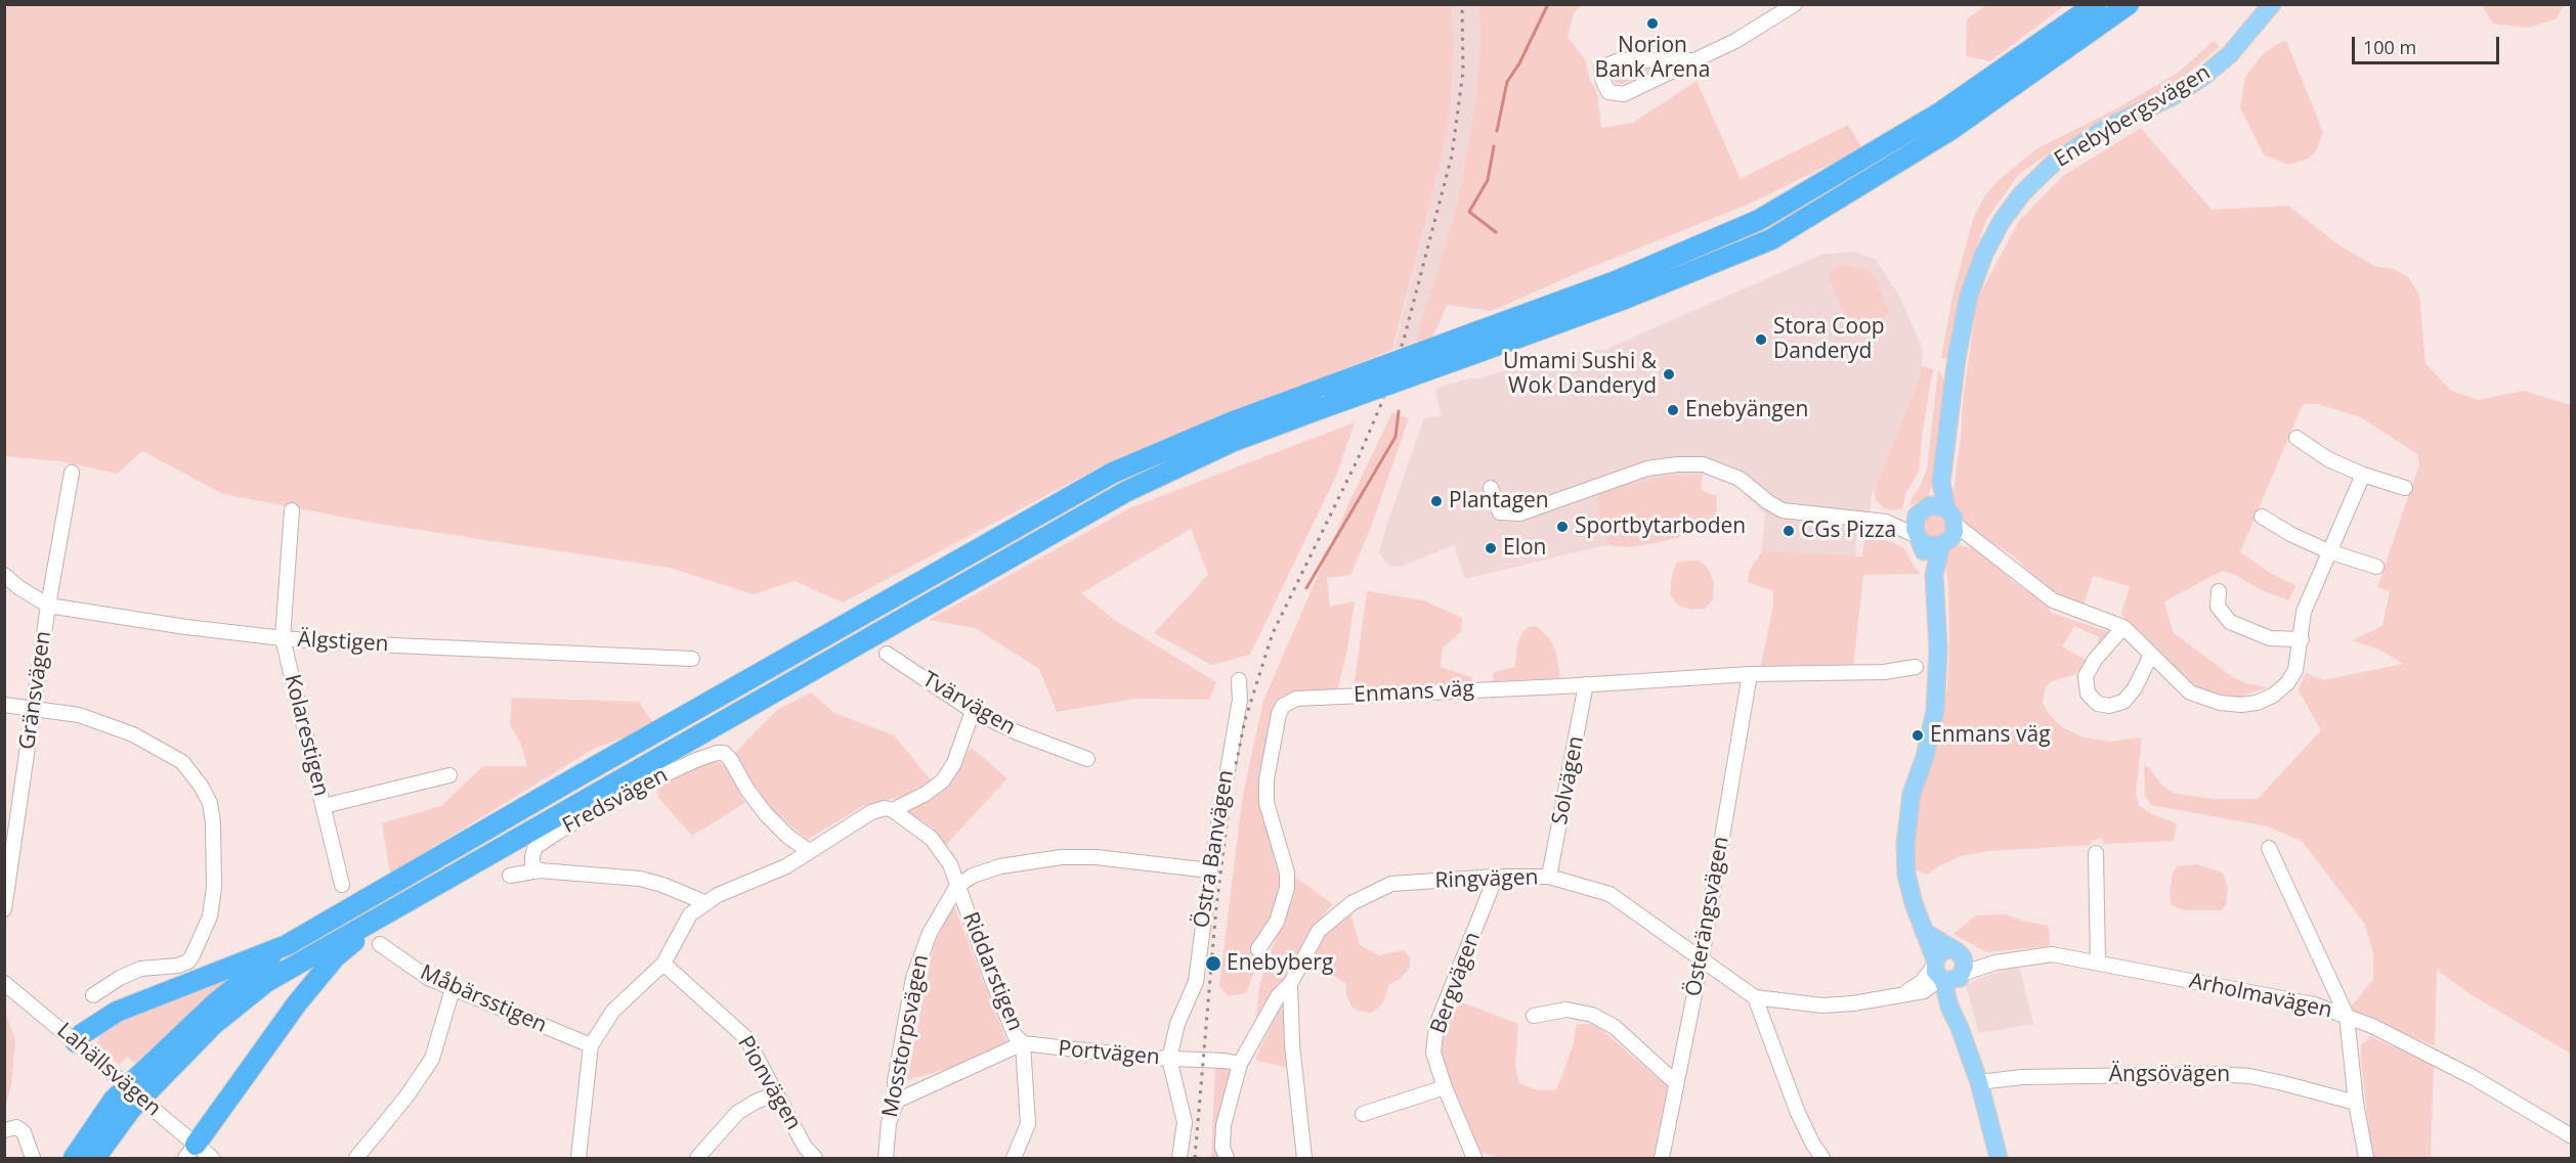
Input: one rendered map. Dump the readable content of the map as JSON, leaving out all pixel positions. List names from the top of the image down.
{
  "streets": {
    "main road": ["Enebybergsvägen"],
    "street": [
      "Älgstigen",
      "Gränsvägen",
      "Enmans väg",
      "Tvärvägen",
      "Kolarestigen",
      "Solvägen",
      "Fredsvägen",
      "Östra Banvägen",
      "Ringvägen",
      "Österängsvägen",
      "Riddarstigen",
      "Bergvägen",
      "Arholmavägen",
      "Måbärsstigen",
      "Mosstorpsvägen",
      "Portvägen",
      "Lahällsvägen",
      "Ängsövägen",
      "Pionvägen"
    ]
  },
  "crossings": [
    ["Älgstigen", "Gränsvägen"],
    ["Älgstigen", "Kolarestigen"],
    ["Enmans väg", "Solvägen"],
    ["Enmans väg", "Österängsvägen"],
    ["Solvägen", "Ringvägen"],
    ["Östra Banvägen", "Portvägen"],
    ["Ringvägen", "Österängsvägen"],
    ["Ringvägen", "Bergvägen"],
    ["Ringvägen", "Arholmavägen"],
    ["Riddarstigen", "Mosstorpsvägen"],
    ["Riddarstigen", "Portvägen"]
  ],
  "places": [
    "Norion Bank Arena",
    "Stora Coop Danderyd",
    "Umami Sushi & Wok Danderyd",
    "Enebyängen",
    "Plantagen",
    "Sportbytarboden",
    "CGs Pizza",
    "Elon",
    "Enmans väg",
    "Enebyberg"
  ],
  "scale_bar": "100 m"
}
